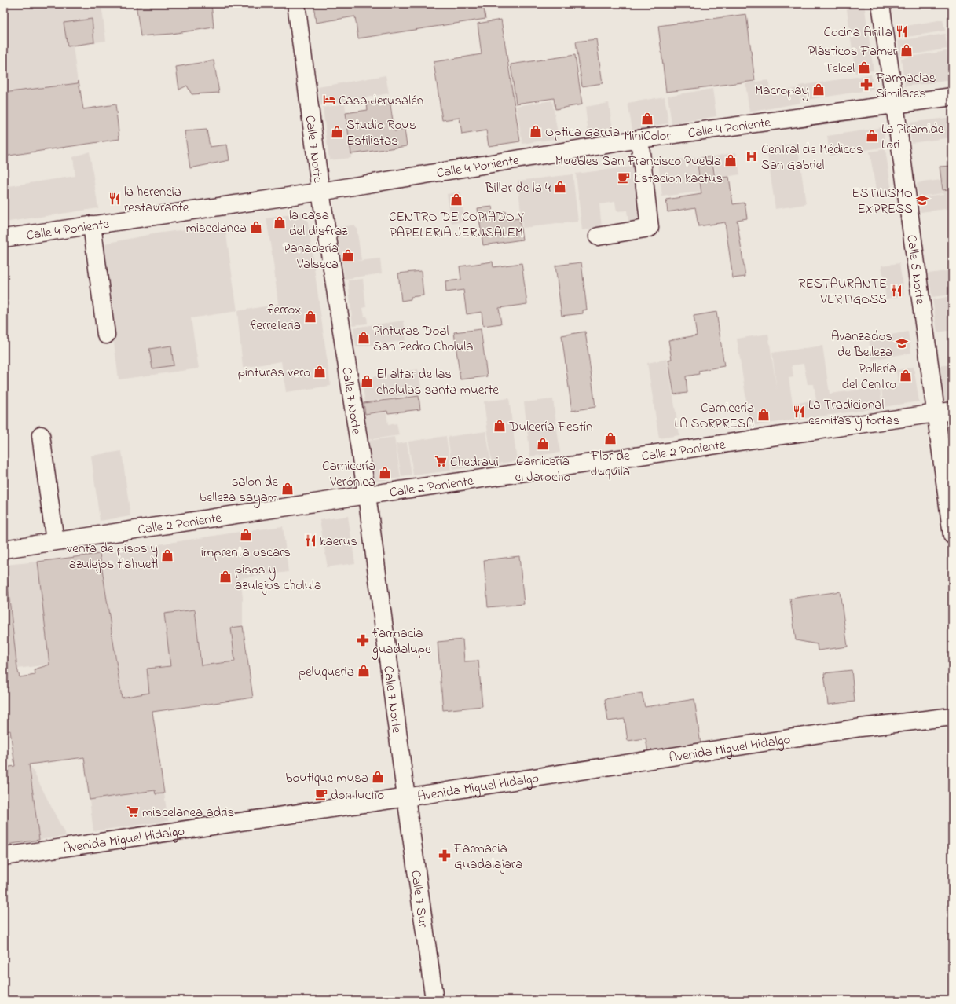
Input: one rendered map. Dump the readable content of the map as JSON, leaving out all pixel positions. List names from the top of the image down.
{
  "streets": {
    "street": [
      "Calle 4 Poniente",
      "Calle 7 Norte",
      "Calle 5 Norte",
      "Calle 2 Poniente",
      "Avenida Miguel Hidalgo",
      "Calle 7 Sur"
    ]
  },
  "crossings": [
    ["Calle 4 Poniente", "Calle 7 Norte"],
    ["Calle 4 Poniente", "Calle 5 Norte"],
    ["Calle 7 Norte", "Calle 2 Poniente"],
    ["Calle 7 Norte", "Avenida Miguel Hidalgo"],
    ["Calle 7 Norte", "Calle 7 Sur"],
    ["Calle 5 Norte", "Calle 2 Poniente"],
    ["Avenida Miguel Hidalgo", "Calle 7 Sur"]
  ],
  "places": {
    "restaurant": [
      "Cocina Anita",
      "la herencia restaurante",
      "RESTAURANTE VERTIGOSS",
      "La Tradicional cemitas y tortas",
      "kaerus"
    ],
    "shop": [
      "Plásticos Famer",
      "Telcel",
      "Macropay",
      "MiniColor",
      "Optica Garcia",
      "Studio Rous Estilistas",
      "La Piramide Lori",
      "Muebles San Francisco Puebla",
      "Billar de la 4",
      "CENTRO DE COPIADO Y PAPELERIA JERUSALEM",
      "la casa del disfraz",
      "miscelanea",
      "Panadería Valseca",
      "ferrox ferreteria",
      "Pinturas Doal San Pedro Cholula",
      "pinturas vero",
      "Pollería del Centro",
      "El altar de las cholulas santa muerte",
      "Carnicería LA SORPRESA",
      "Dulcería Festín",
      "Flor de Juquila",
      "Carnicería el Jarocho",
      "Carnicería Verónica",
      "salon de belleza sayam",
      "imprenta oscars",
      "venta de pisos y azulejos tlahuetl",
      "pisos y azulejos cholula",
      "peluqueria",
      "boutique musa"
    ],
    "pharmacy": ["Farmacias Similares", "farmacia guadalupe", "Farmacia Guadalajara"],
    "hotel": ["Casa Jerusalén"],
    "hospital": ["Central de Médicos San Gabriel"],
    "cafe": ["Estacion kactus", "don lucho"],
    "school or university": ["ESTILISMO EXPRESS", "Avanzados de Belleza"],
    "supermarket": ["Chedraui", "miscelanea adris"]
  }
}
